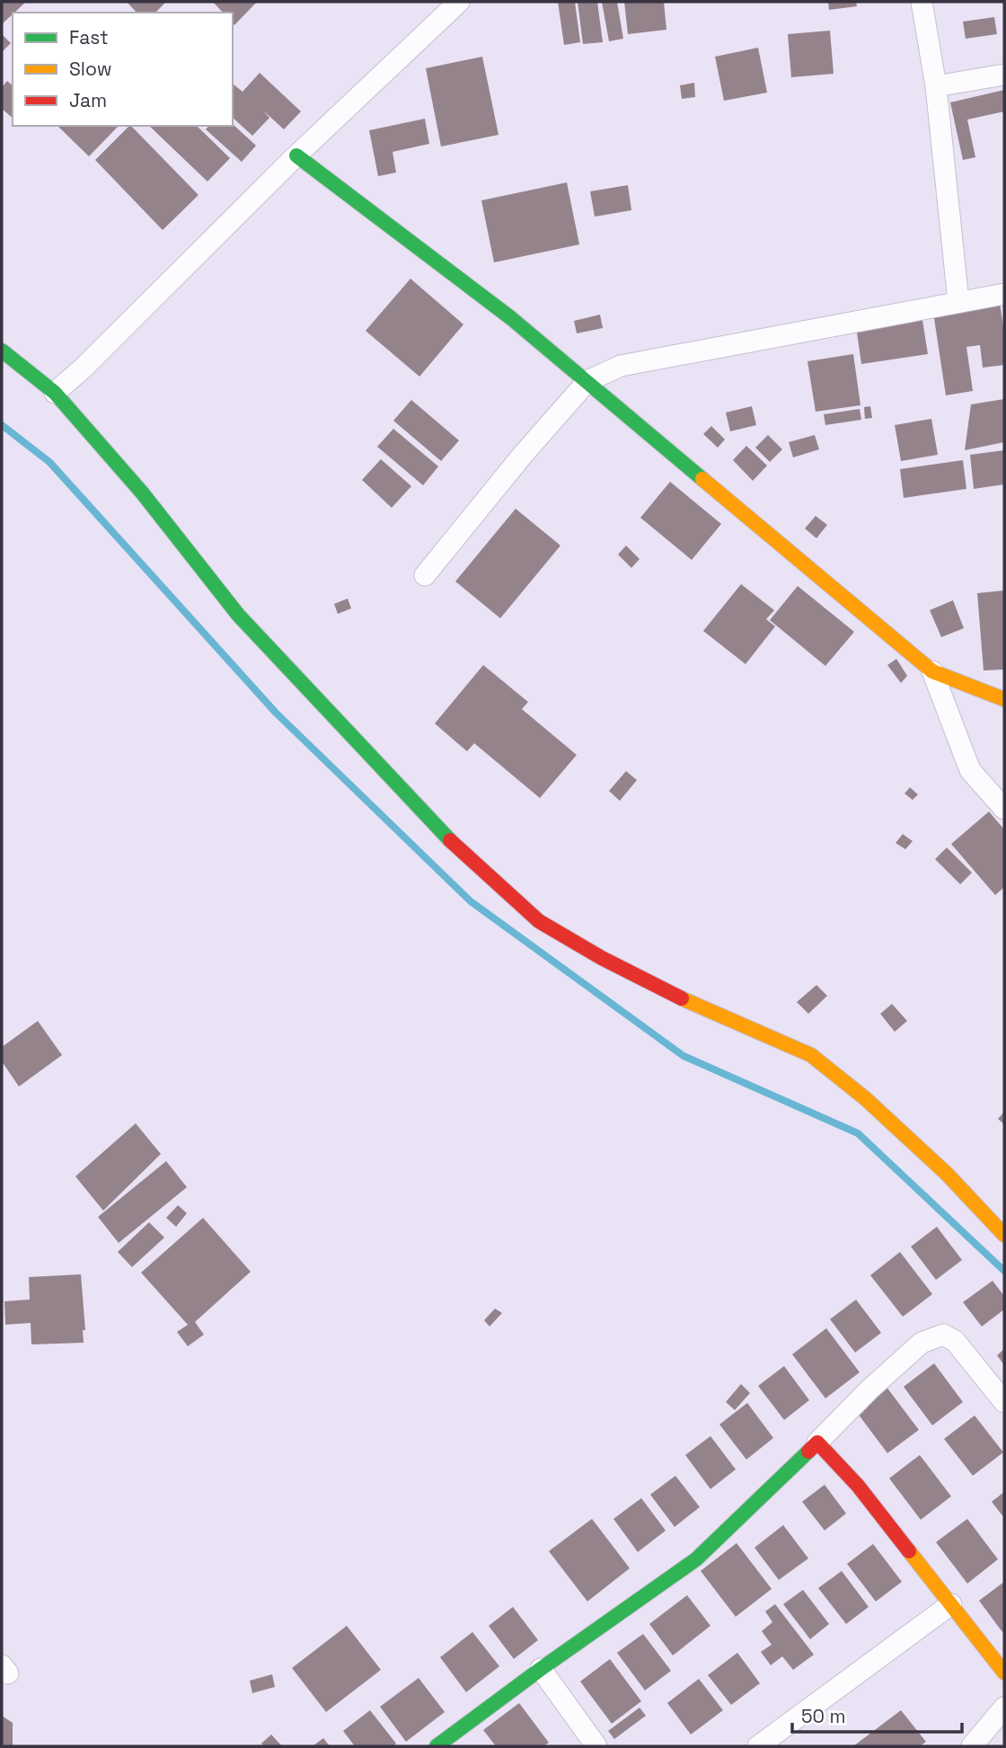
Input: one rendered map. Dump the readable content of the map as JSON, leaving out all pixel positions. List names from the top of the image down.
{
  "legend": ["Fast", "Slow", "Jam"],
  "scale_bar": "50 m"
}
